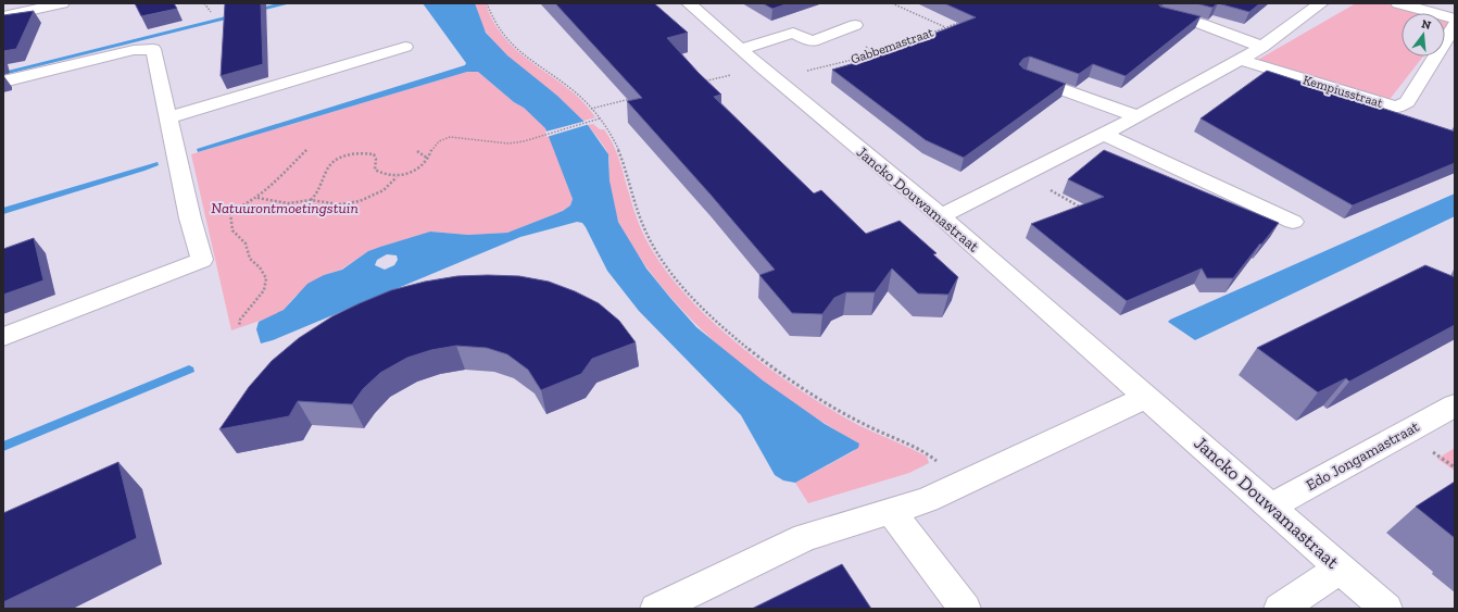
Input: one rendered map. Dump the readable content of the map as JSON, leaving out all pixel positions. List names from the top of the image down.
{
  "streets": {
    "street": ["Kempiusstraat", "Jancko Douwamastraat", "Edo Jongamastraat"],
    "path": ["Gabbemastraat"]
  },
  "crossings": [
    ["Gabbemastraat", "Jancko Douwamastraat"],
    ["Jancko Douwamastraat", "Edo Jongamastraat"]
  ],
  "parks": ["Natuurontmoetingstuin"],
  "north": "top"
}
